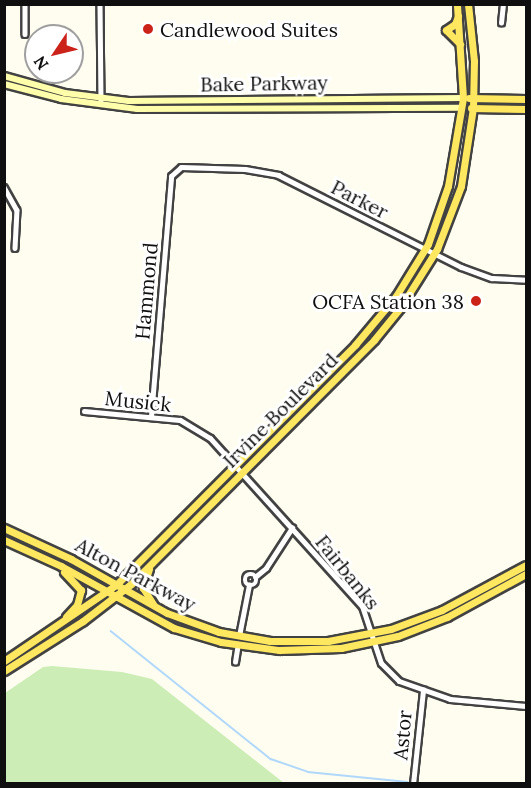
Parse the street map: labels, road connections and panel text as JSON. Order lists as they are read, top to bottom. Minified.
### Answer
{"streets":{"main road":["Bake Parkway","Irvine Boulevard","Alton Parkway"],"street":["Parker","Hammond","Musick","Fairbanks","Astor"]},"crossings":[["Bake Parkway","Irvine Boulevard"],["Parker","Hammond"],["Parker","Irvine Boulevard"],["Hammond","Musick"],["Musick","Irvine Boulevard"],["Musick","Fairbanks"],["Irvine Boulevard","Fairbanks"],["Irvine Boulevard","Alton Parkway"],["Fairbanks","Alton Parkway"],["Fairbanks","Astor"]],"places":["Candlewood Suites","OCFA Station 38"],"north":"bottom left"}
